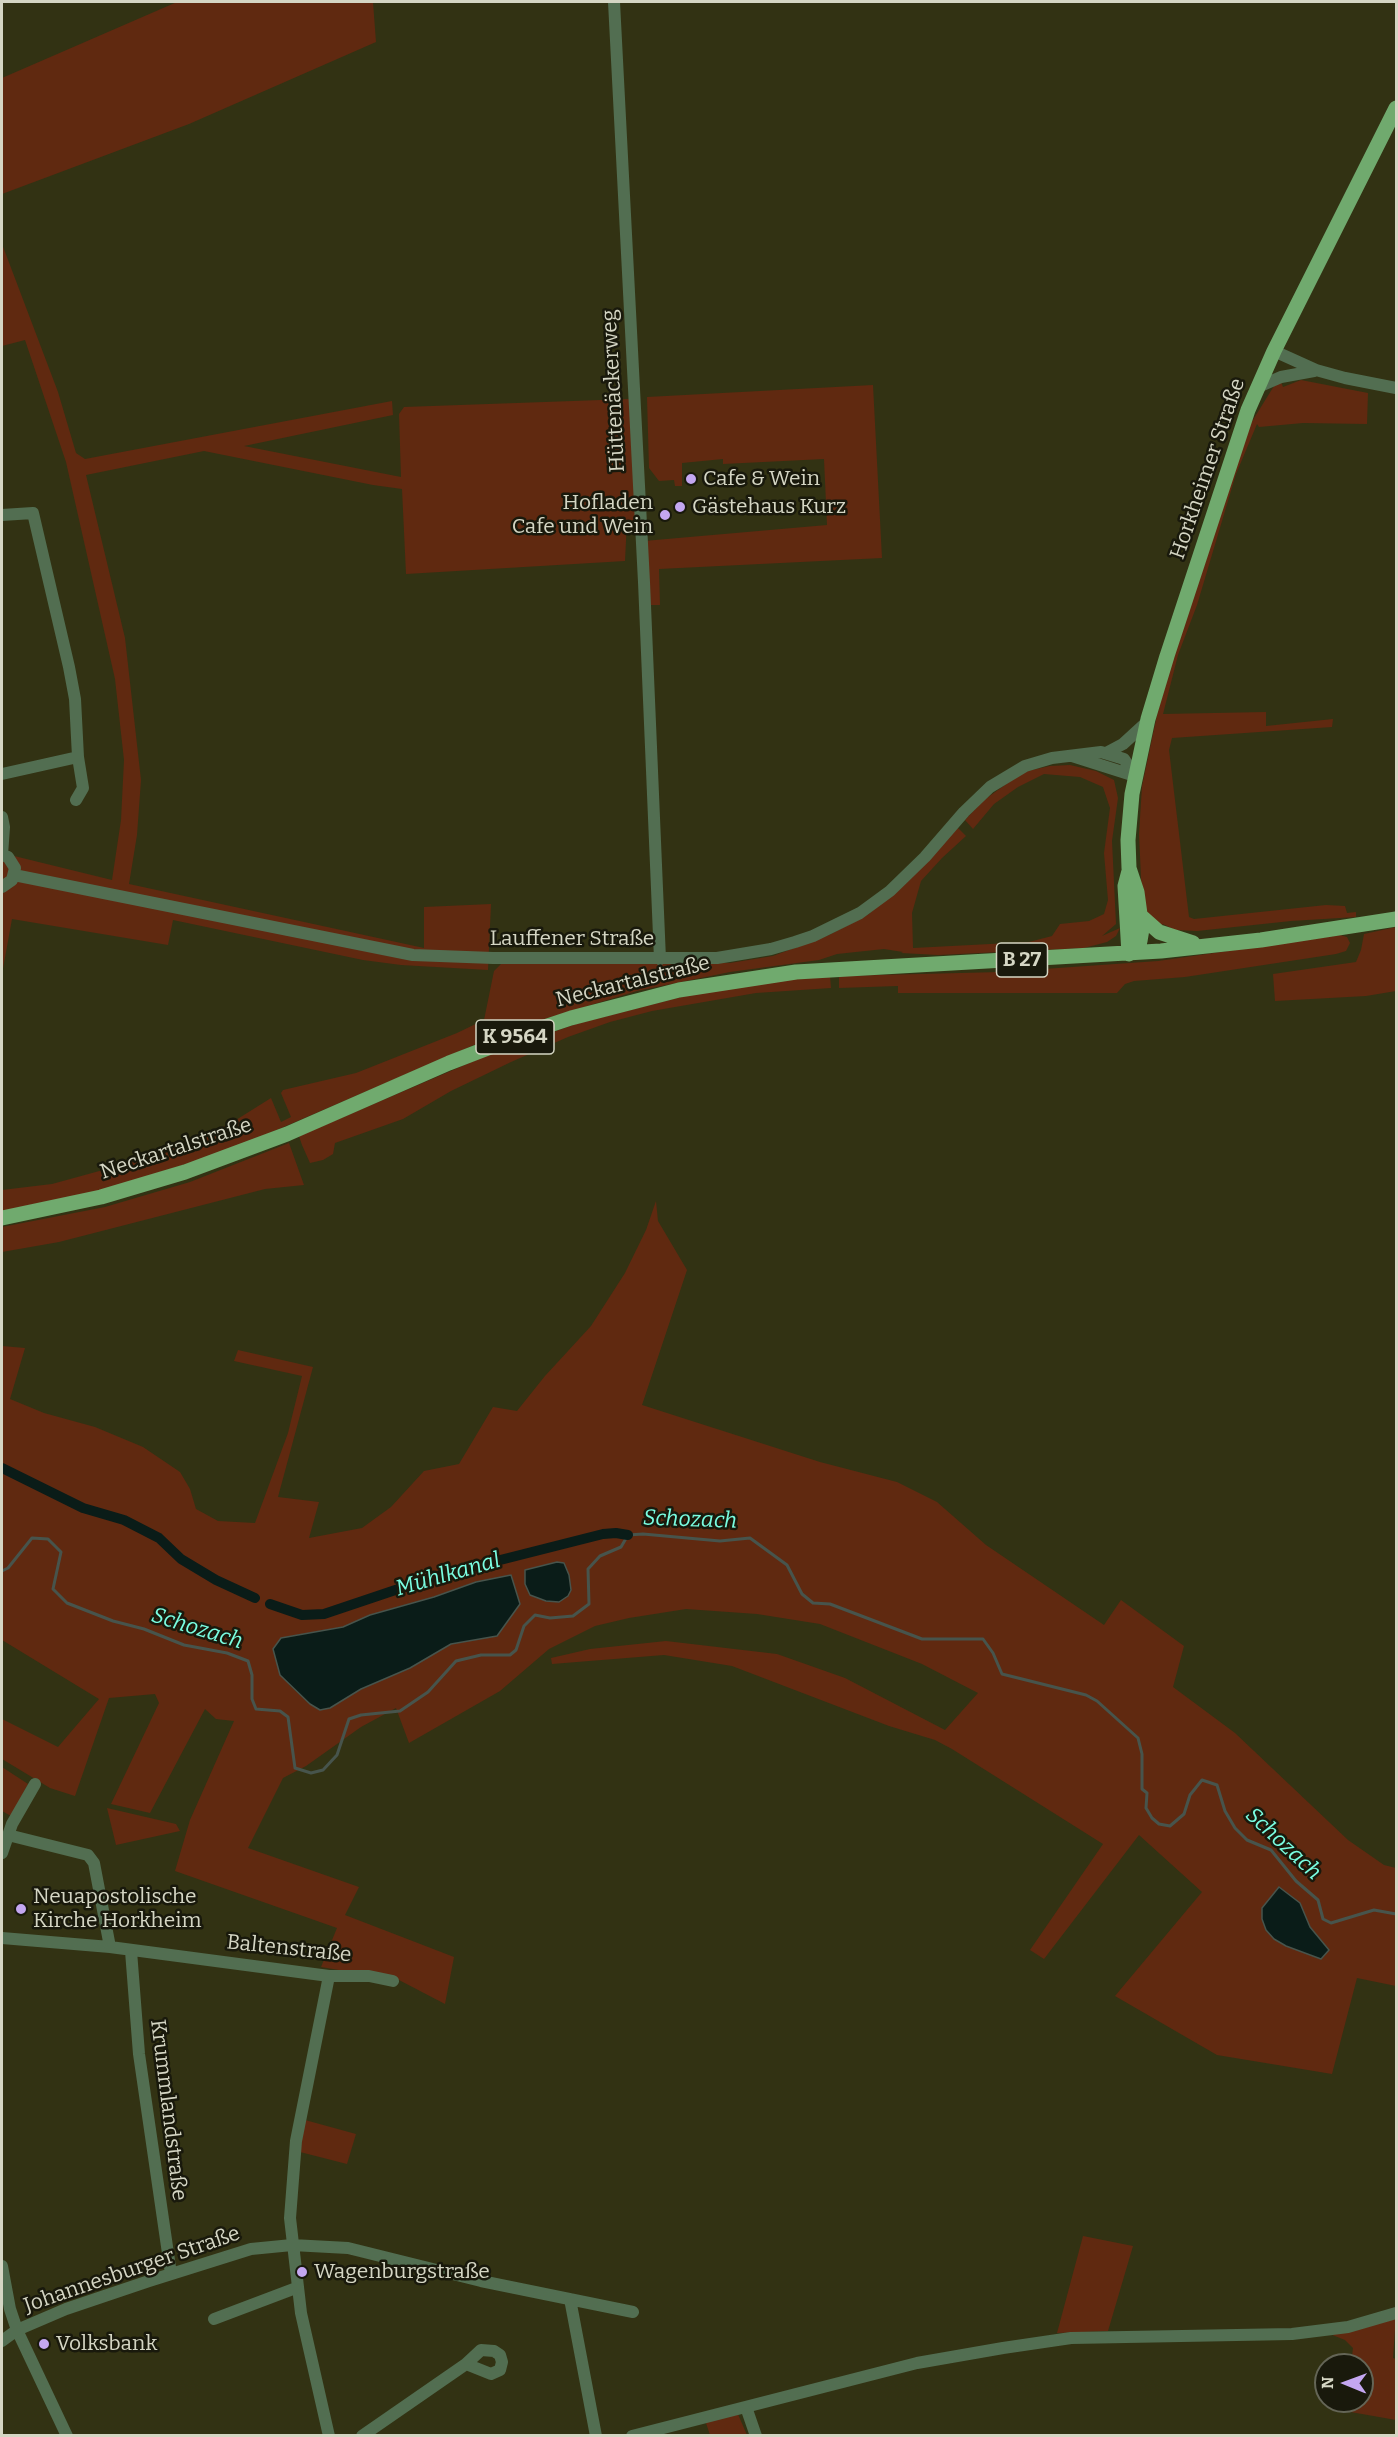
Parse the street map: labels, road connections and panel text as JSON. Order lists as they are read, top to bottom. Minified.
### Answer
{"streets":{"main road":["Horkheimer Straße","B 27","Neckartalstraße","K 9564"],"street":["Hüttenäckerweg","Lauffener Straße","Baltenstraße","Krummlandstraße","Johannesburger Straße"]},"crossings":[["Hüttenäckerweg","Lauffener Straße"],["Horkheimer Straße","B 27"],["Horkheimer Straße","Neckartalstraße"],["B 27","Neckartalstraße"],["Baltenstraße","Krummlandstraße"],["Krummlandstraße","Johannesburger Straße"]],"water":["Schozach","Mühlkanal"],"places":["Cafe & Wein","Gästehaus Kurz","Hofladen Cafe und Wein","Neuapostolische Kirche Horkheim","Wagenburgstraße","Volksbank"],"north":"left"}
